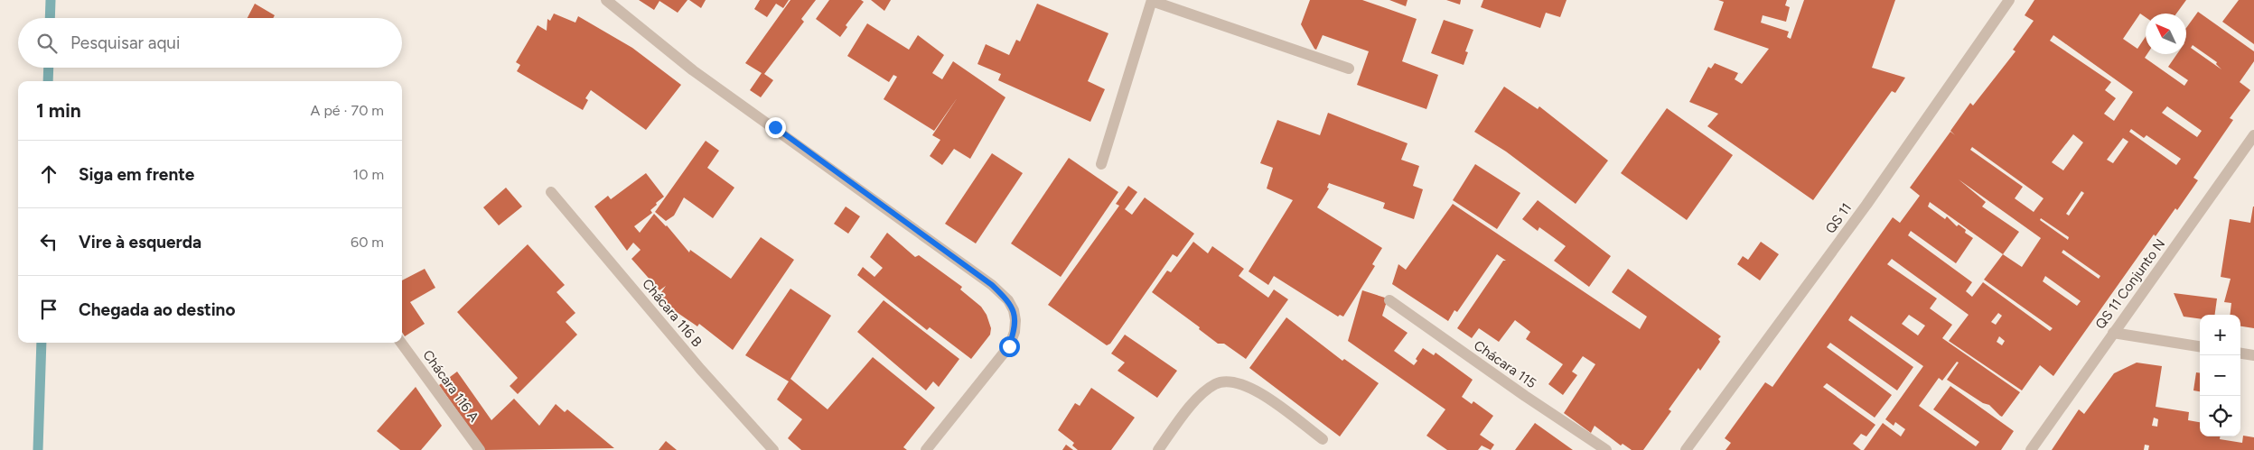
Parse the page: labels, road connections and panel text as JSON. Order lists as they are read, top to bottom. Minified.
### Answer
{"streets":{"street":["QS 11","QS 11 Conjunto N","Chácara 116 B","Chácara 115","Chácara 116 A"]},"north":"top left","page":{"search":"Pesquisar aqui","heading":["1 min","A pé · 70 m"],"list":[["Siga em frente","10 m"],["Vire à esquerda","60 m"],"Chegada ao destino"],"map_buttons":["+","−"]}}
